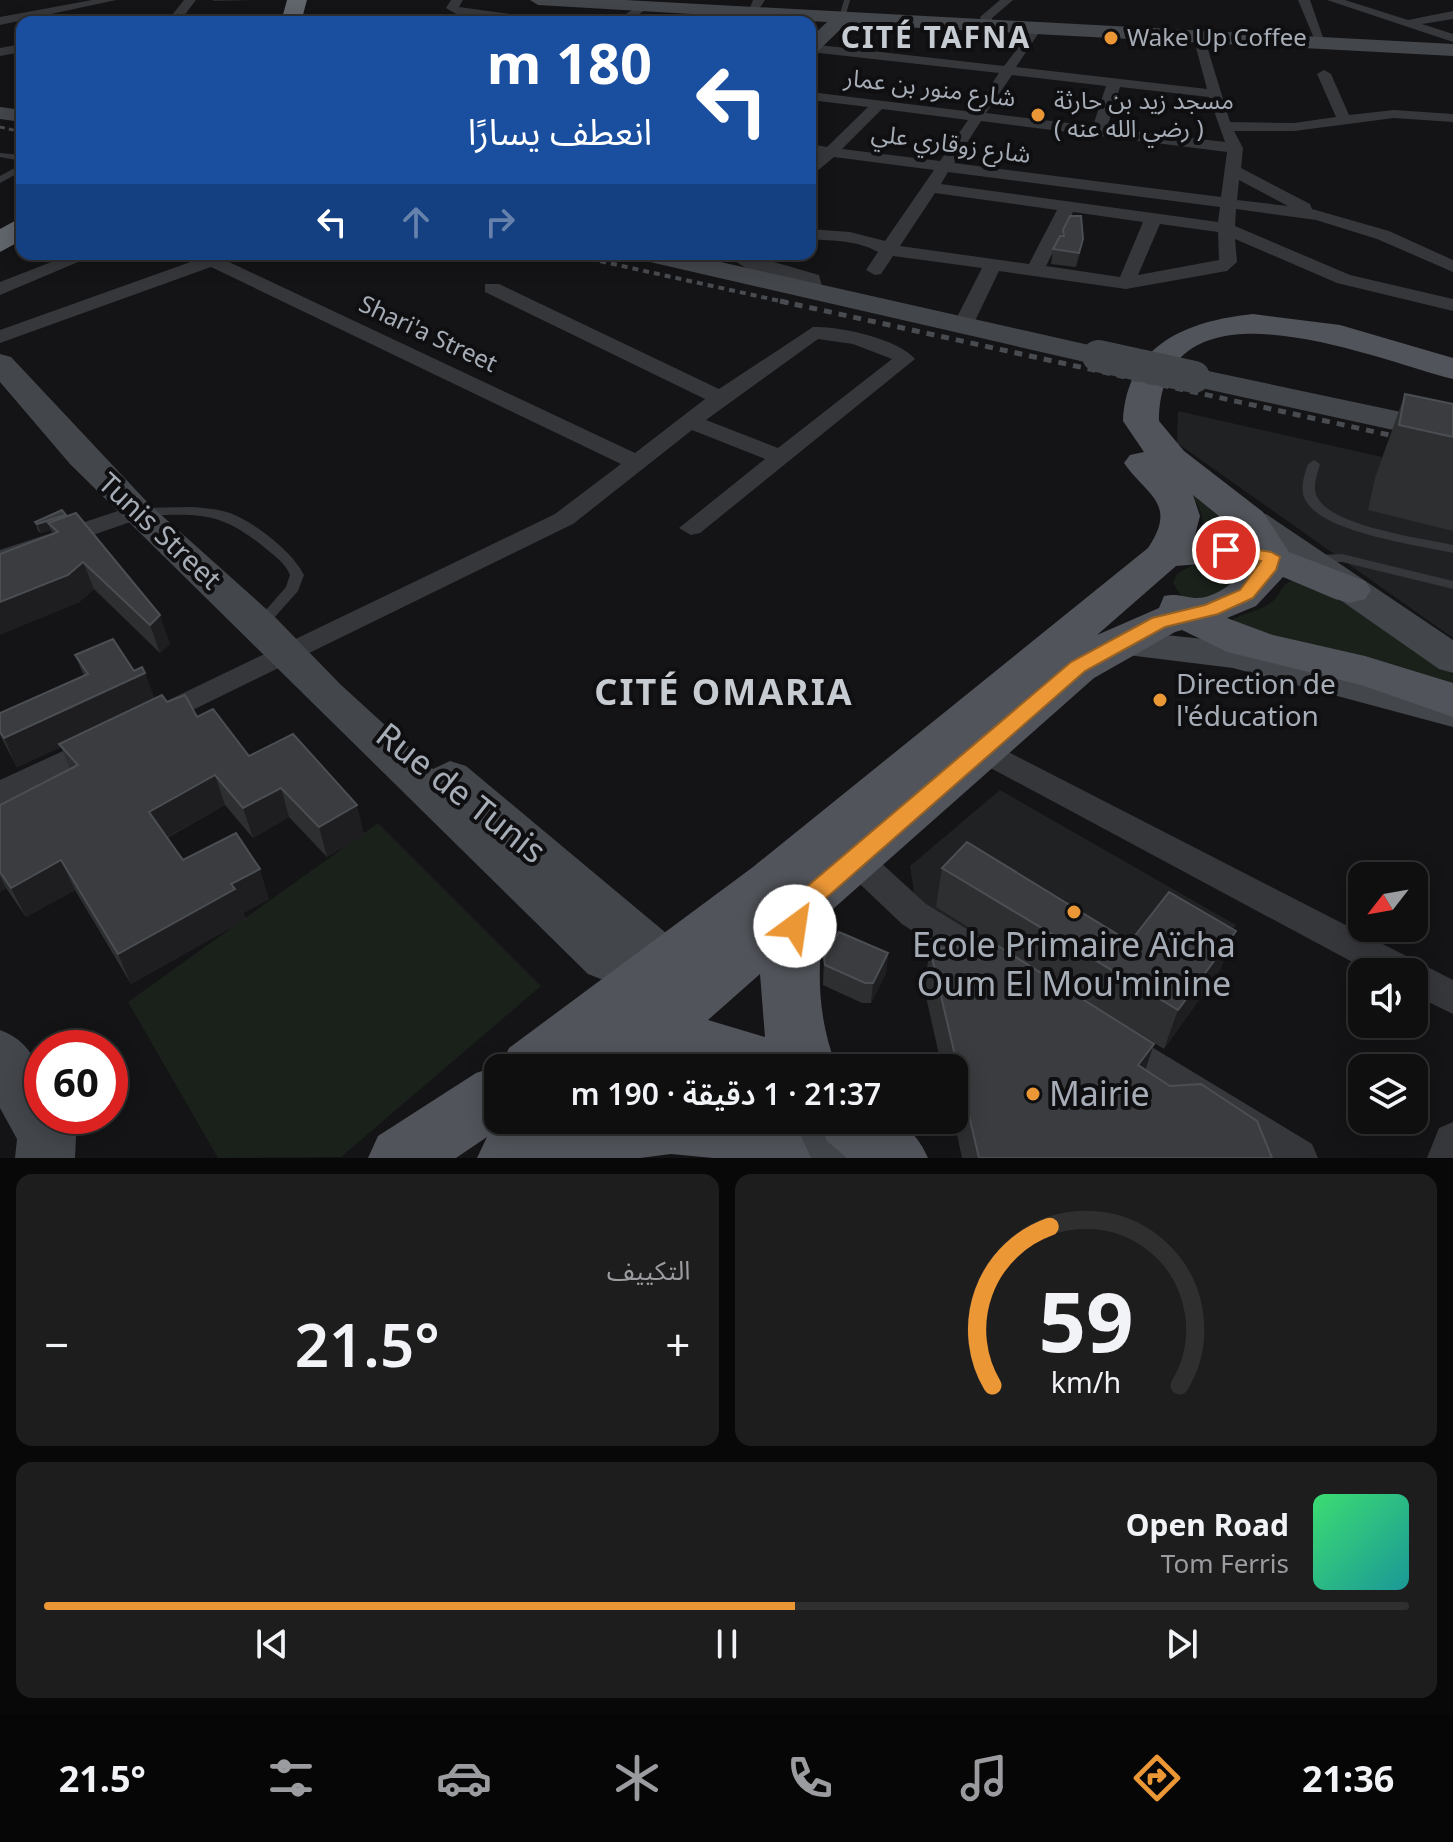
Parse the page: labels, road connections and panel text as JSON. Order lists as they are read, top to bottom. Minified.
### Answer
{"streets":{"main road":["Tunis Street","Rue de Tunis"],"street":["شارع منور بن عمار","شارع زوقاري علي","Shari'a Street"]},"crossings":[["Tunis Street","Rue de Tunis"]],"districts":["CITÉ TAFNA","CITÉ OMARIA"],"places":["Wake Up Coffee","مسجد زيد بن حارثة ( رضي الله عنه )","Direction de l'éducation","Ecole Primaire Aïcha Oum El Mou'minine","Mairie"],"north":"bottom left","page":{"turn":["180 m","انعطف يسارًا"],"limit":"60","trip":"21:37 · 1 دقيقة · 190 m","tile":"التكييف","heat":["−","21.5°","+"],"song":["Open Road","Tom Ferris"],"tabs":["21:36","21.5°"],"gauge":["59","km/h"]}}
